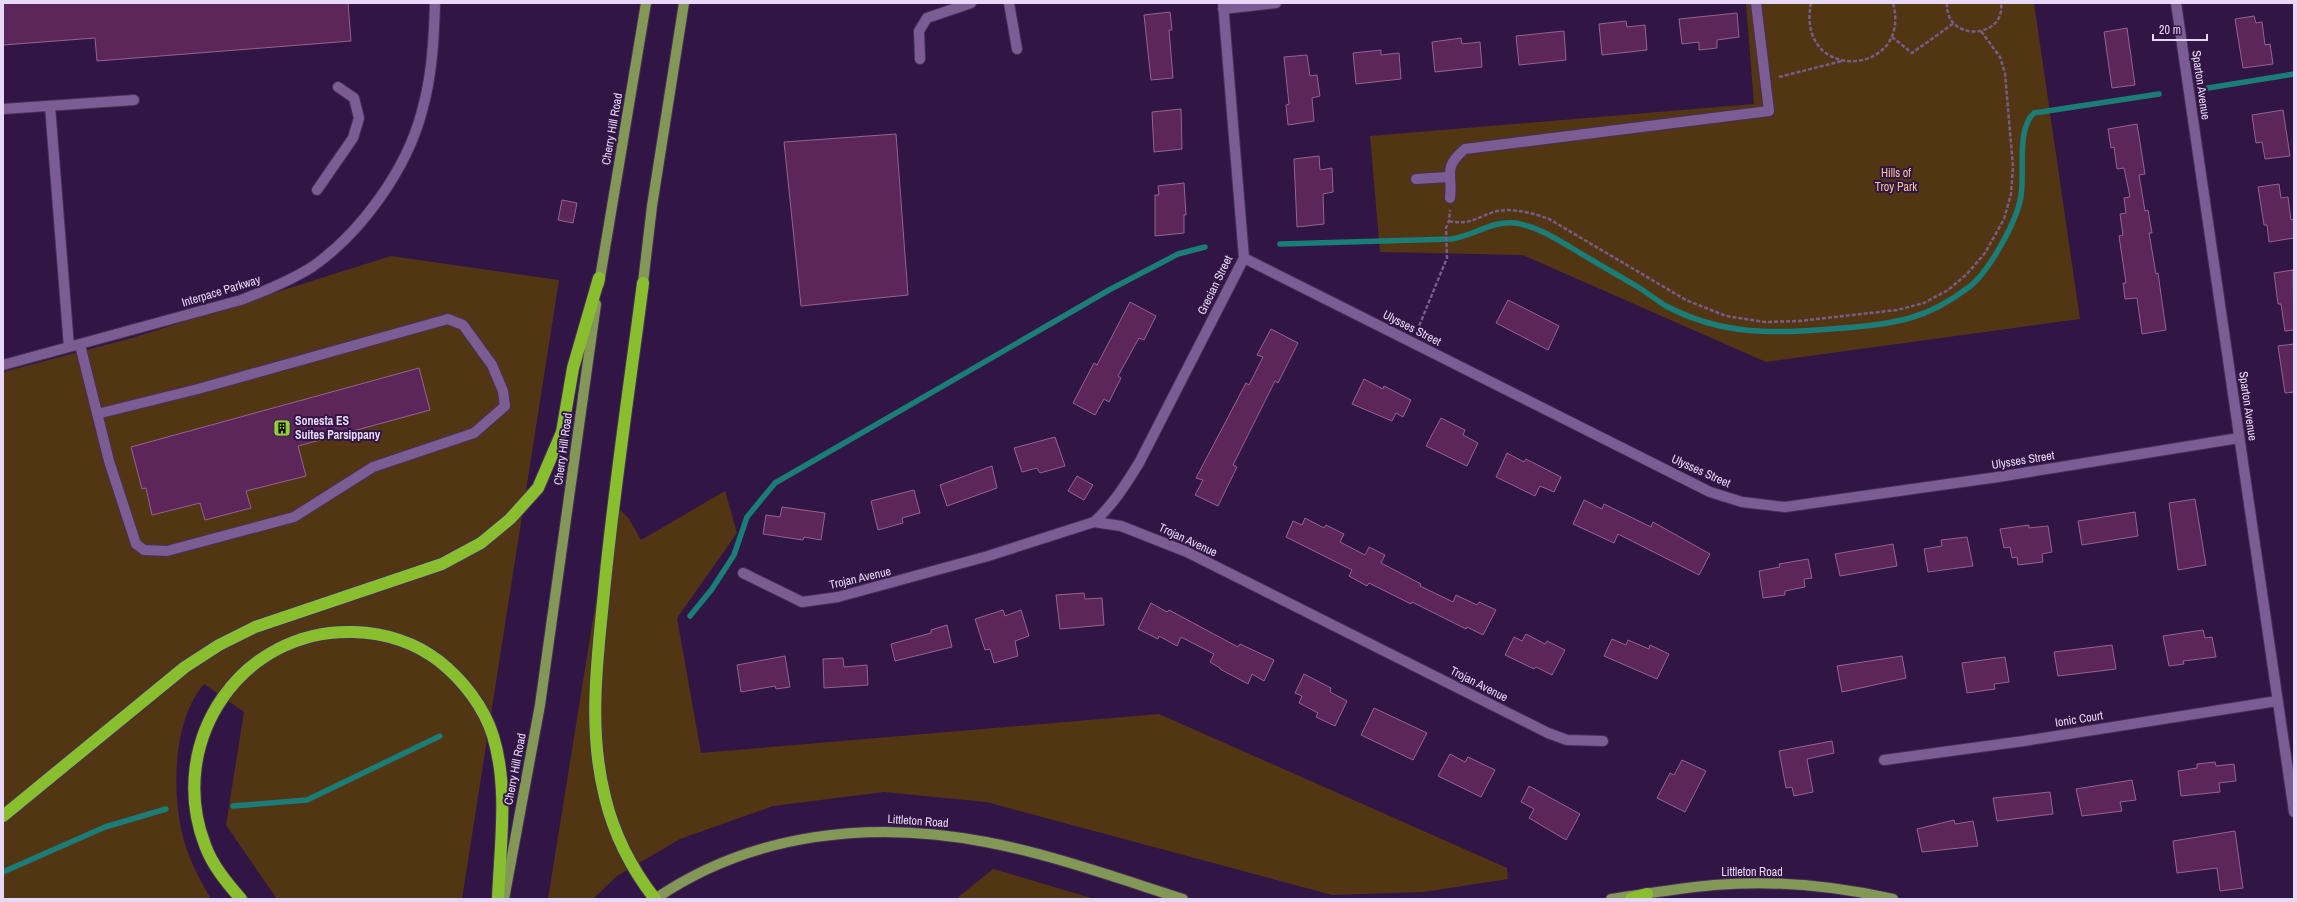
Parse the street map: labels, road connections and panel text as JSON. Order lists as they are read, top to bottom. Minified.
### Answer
{"streets":{"main road":["Cherry Hill Road","Littleton Road"],"street":["Sparton Avenue","Grecian Street","Interpace Parkway","Ulysses Street","Trojan Avenue","Ionic Court"]},"crossings":[["Sparton Avenue","Ulysses Street"],["Sparton Avenue","Ionic Court"],["Grecian Street","Ulysses Street"],["Grecian Street","Trojan Avenue"]],"parks":["Hills of Troy Park"],"places":{"building":["Sonesta ES Suites Parsippany"]},"scale_bar":"20 m"}
